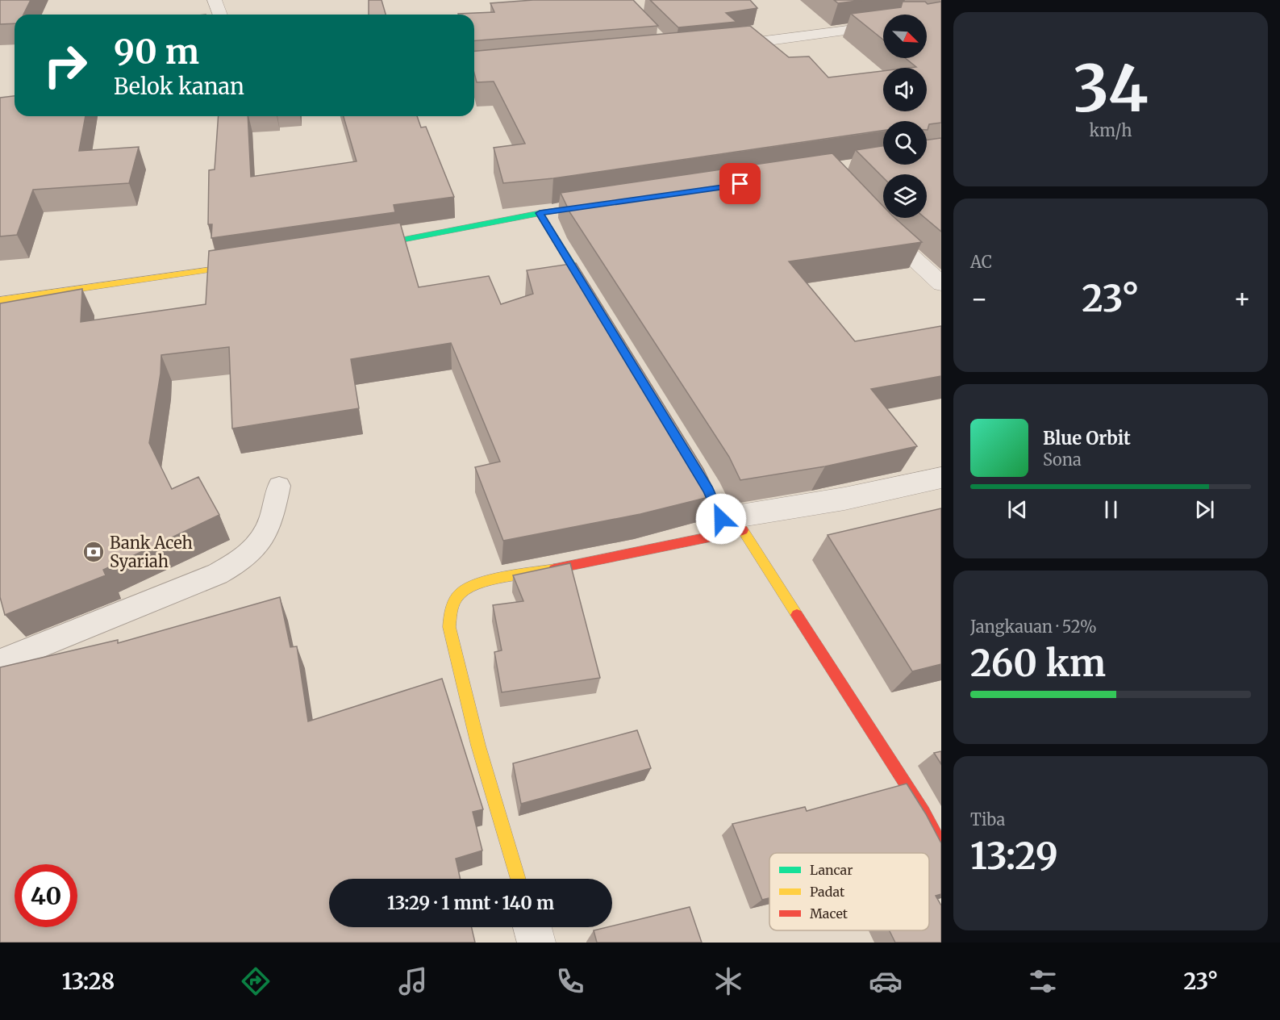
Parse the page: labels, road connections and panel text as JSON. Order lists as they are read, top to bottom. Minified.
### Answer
{"places":{"bank":["Bank Aceh Syariah"]},"legend":["Lancar","Padat","Macet"],"north":"bottom right","page":{"tile":[["34","km/h"],"AC",["Jangkauan · 52%","260 km"],["Tiba","13:29"]],"turn":["90 m","Belok kanan"],"heat":["−","23°","+"],"song":["Blue Orbit","Sona"],"limit":"40","trip":"13:29 · 1 mnt · 140 m","tabs":["13:28","23°"]}}
